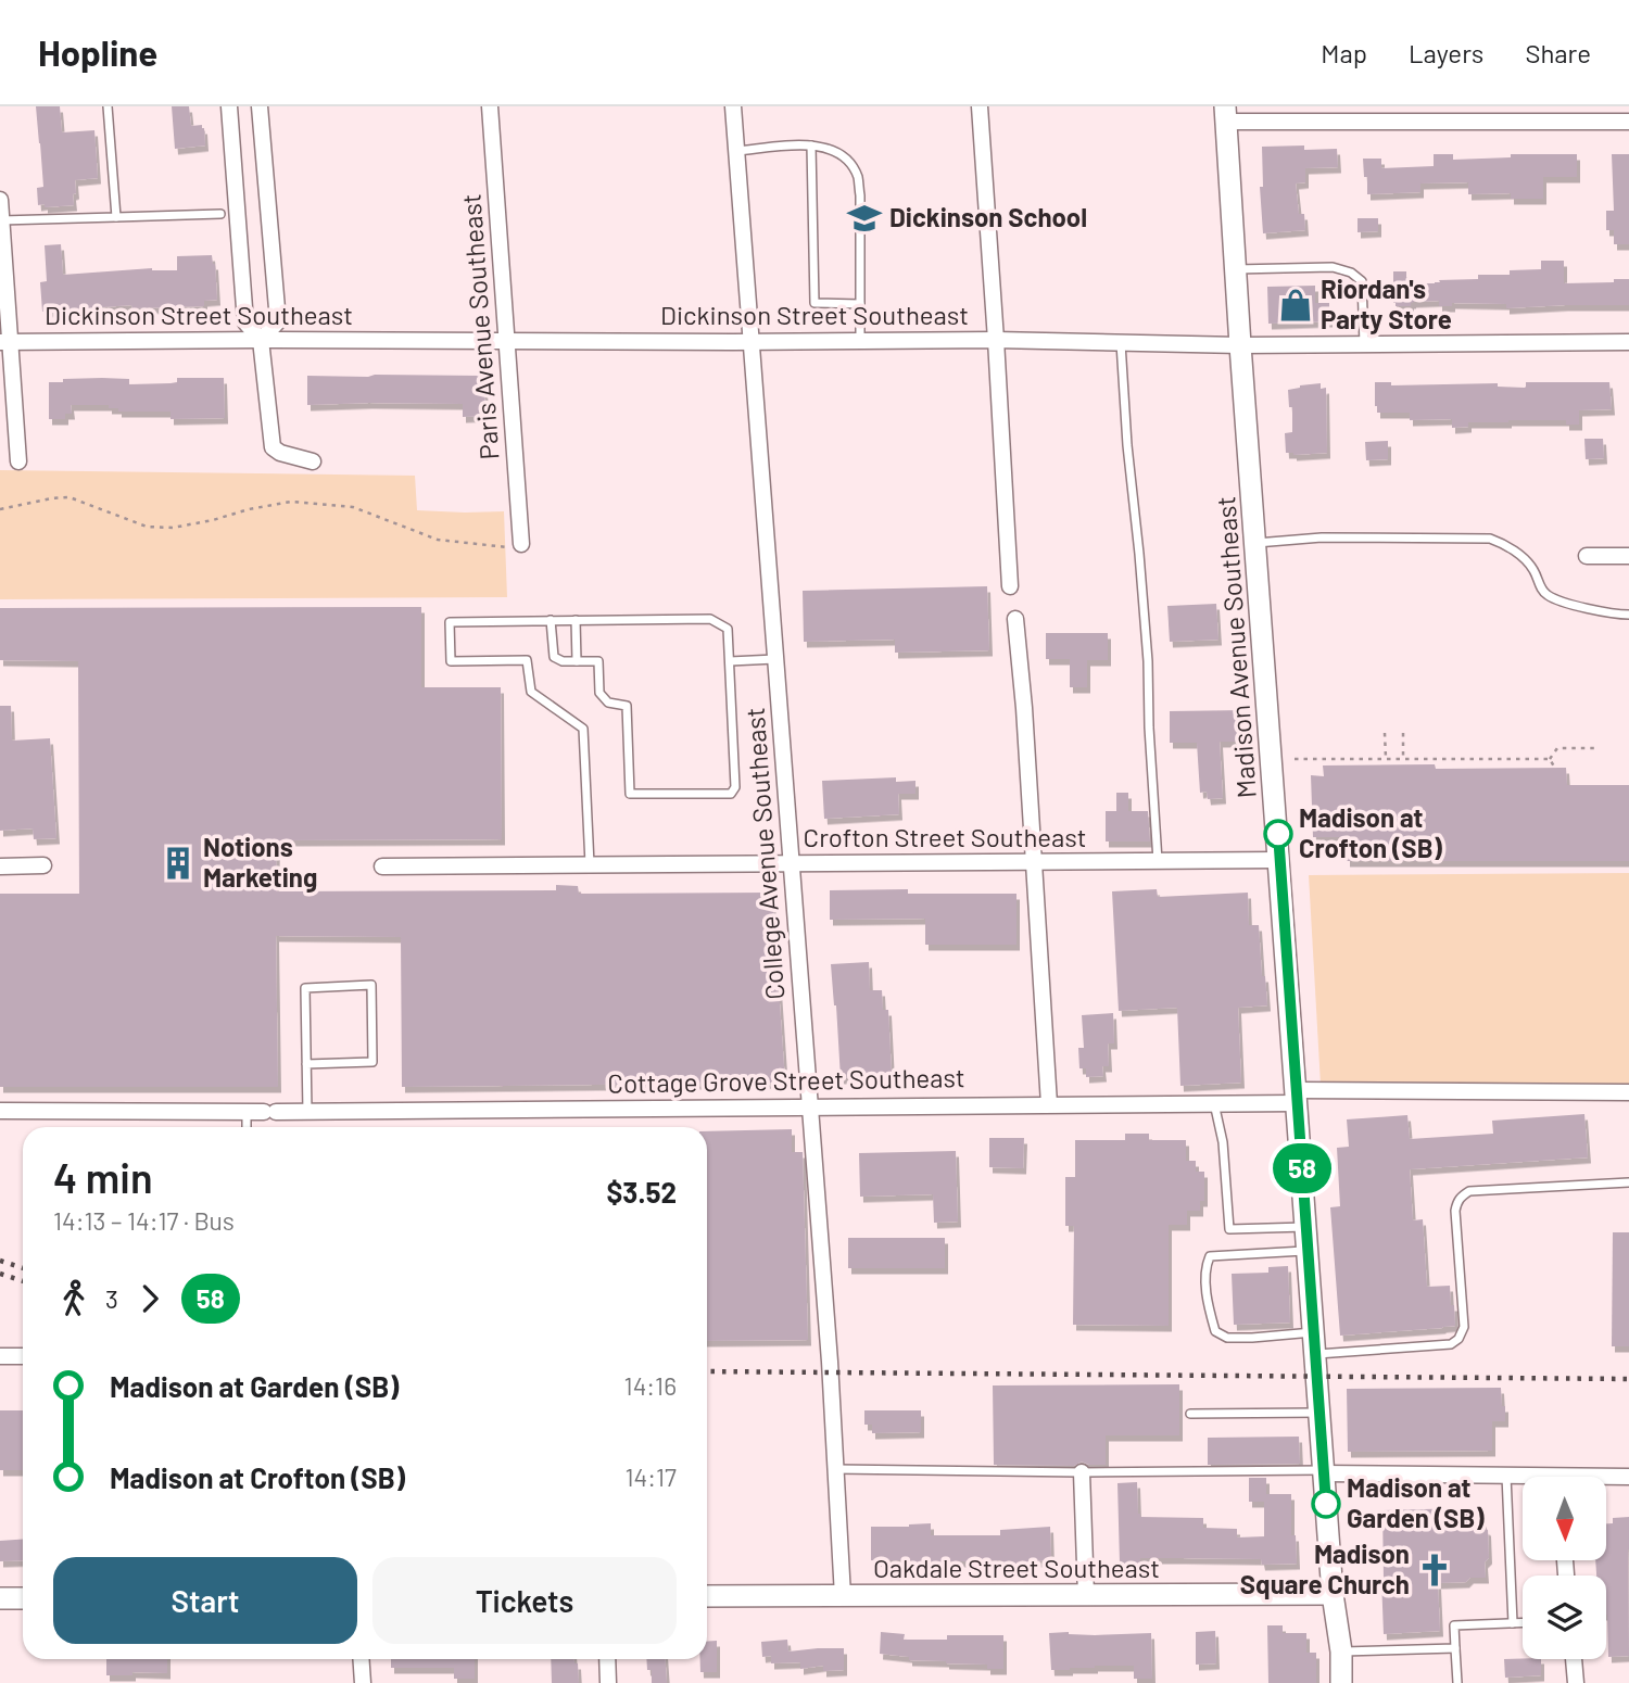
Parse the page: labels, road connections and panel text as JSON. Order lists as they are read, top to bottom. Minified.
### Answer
{"streets":{"street":["Dickinson Street Southeast","Paris Avenue Southeast","Madison Avenue Southeast","Crofton Street Southeast","College Avenue Southeast","Cottage Grove Street Southeast","Oakdale Street Southeast"]},"crossings":[["Dickinson Street Southeast","Paris Avenue Southeast"],["Dickinson Street Southeast","Madison Avenue Southeast"],["Dickinson Street Southeast","College Avenue Southeast"],["Madison Avenue Southeast","Crofton Street Southeast"],["Madison Avenue Southeast","Cottage Grove Street Southeast"],["Madison Avenue Southeast","Oakdale Street Southeast"],["Crofton Street Southeast","College Avenue Southeast"],["College Avenue Southeast","Cottage Grove Street Southeast"],["College Avenue Southeast","Oakdale Street Southeast"]],"places":{"school or university":["Dickinson School"],"shop":["Riordan's Party Store"],"other":["Madison at Crofton (SB)","Madison at Garden (SB)"],"building":["Notions Marketing"],"church":["Madison Square Church"]},"lines":["bus line 58"],"north":"bottom","page":{"header":"Hopline","nav":["Map","Layers","Share"],"on_map":"58","heading":["4 min","14:13 – 14:17 · Bus","$3.52"],"legs":["3","58"],"list":[{"name":"Madison at Garden (SB)","value":"14:16"},{"name":"Madison at Crofton (SB)","value":"14:17"}],"buttons":["Start","Tickets"]}}
